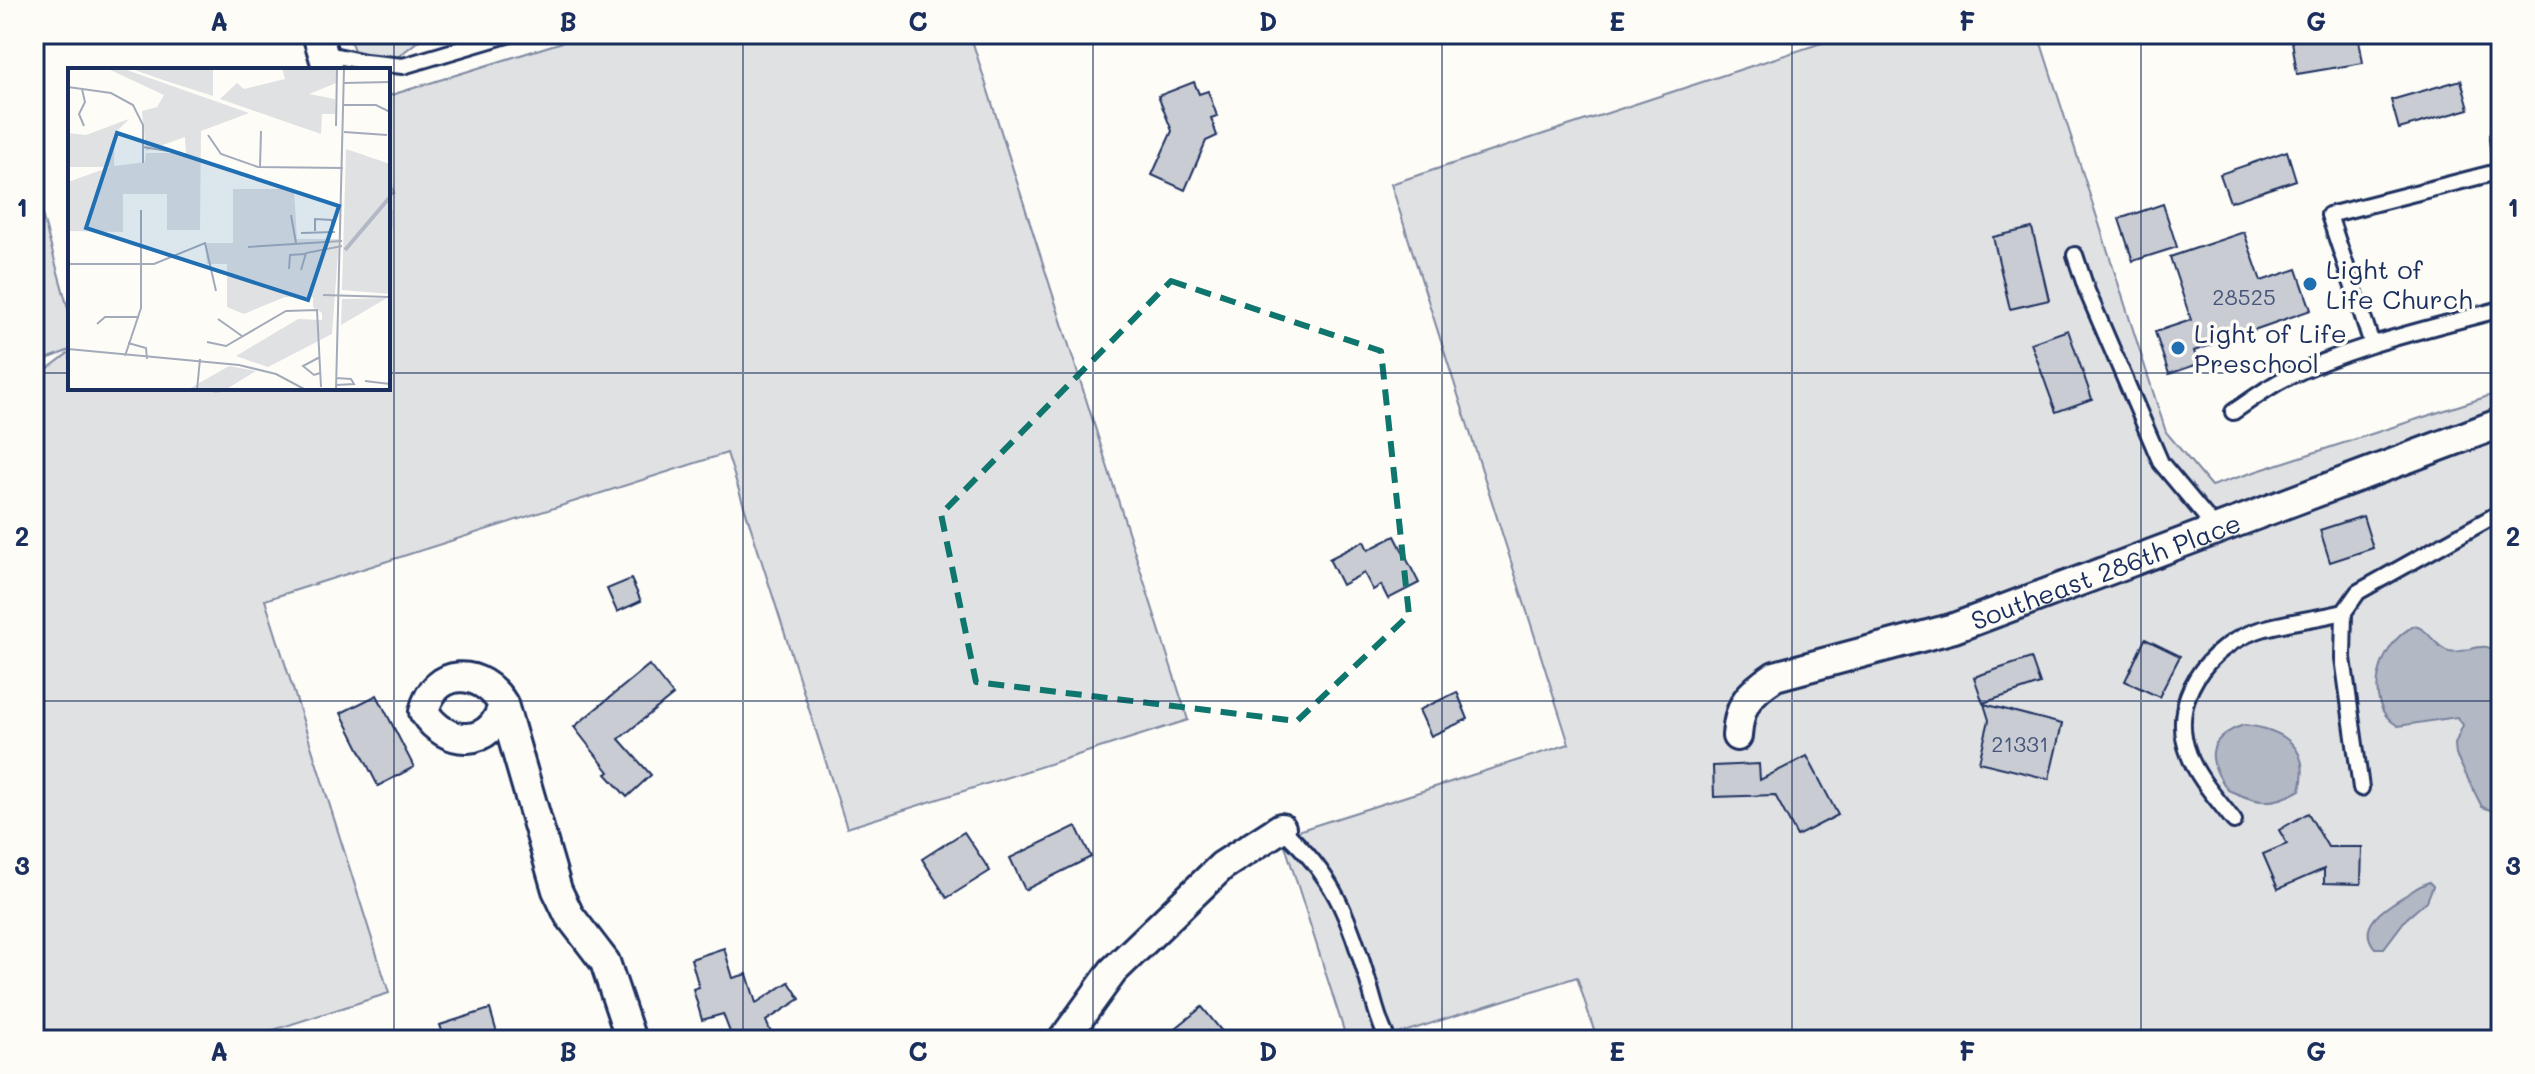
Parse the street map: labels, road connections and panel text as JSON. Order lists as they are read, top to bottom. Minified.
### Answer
{"streets":{"street":["Southeast 286th Place"]},"places":["Light of Life Church","Light of Life Preschool"],"house_numbers":["28525","21331"],"grid":{"columns":["A","B","C","D","E","F","G"],"rows":["1","2","3"]}}
